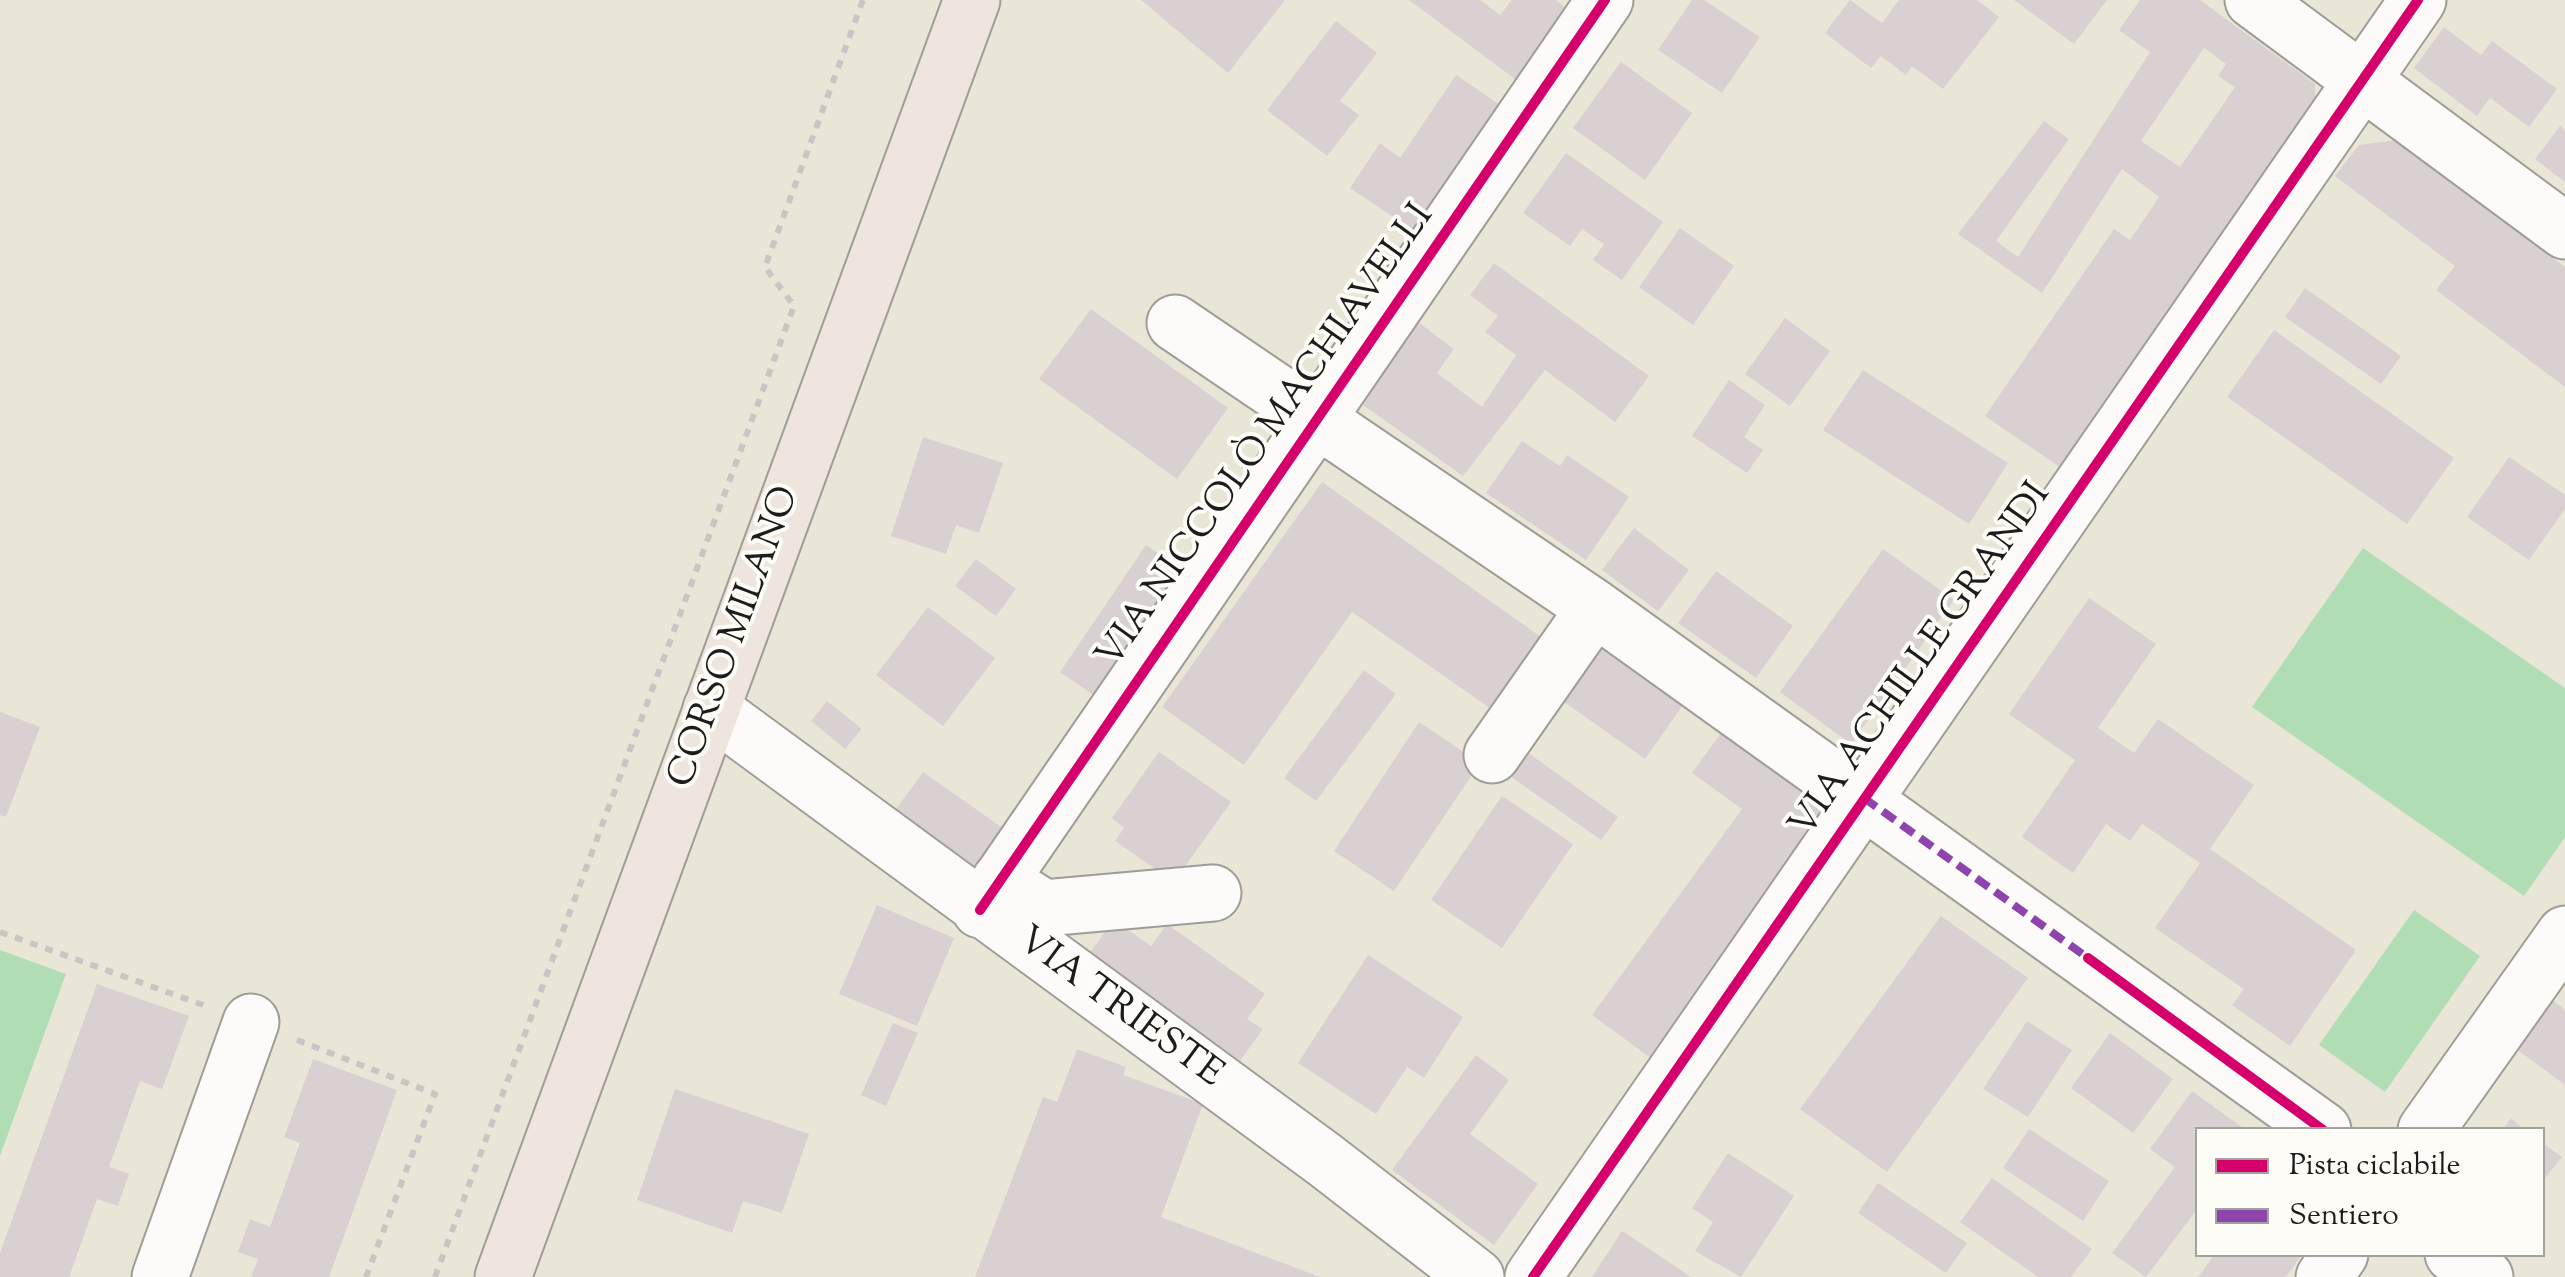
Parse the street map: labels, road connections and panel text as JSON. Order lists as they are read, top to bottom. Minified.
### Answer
{"streets":{"main road":["CORSO MILANO"],"street":["VIA NICCOLÒ MACHIAVELLI","VIA ACHILLE GRANDI","VIA TRIESTE"]},"crossings":[["VIA NICCOLÒ MACHIAVELLI","VIA TRIESTE"],["CORSO MILANO","VIA TRIESTE"]],"legend":["Pista ciclabile","Sentiero"]}
